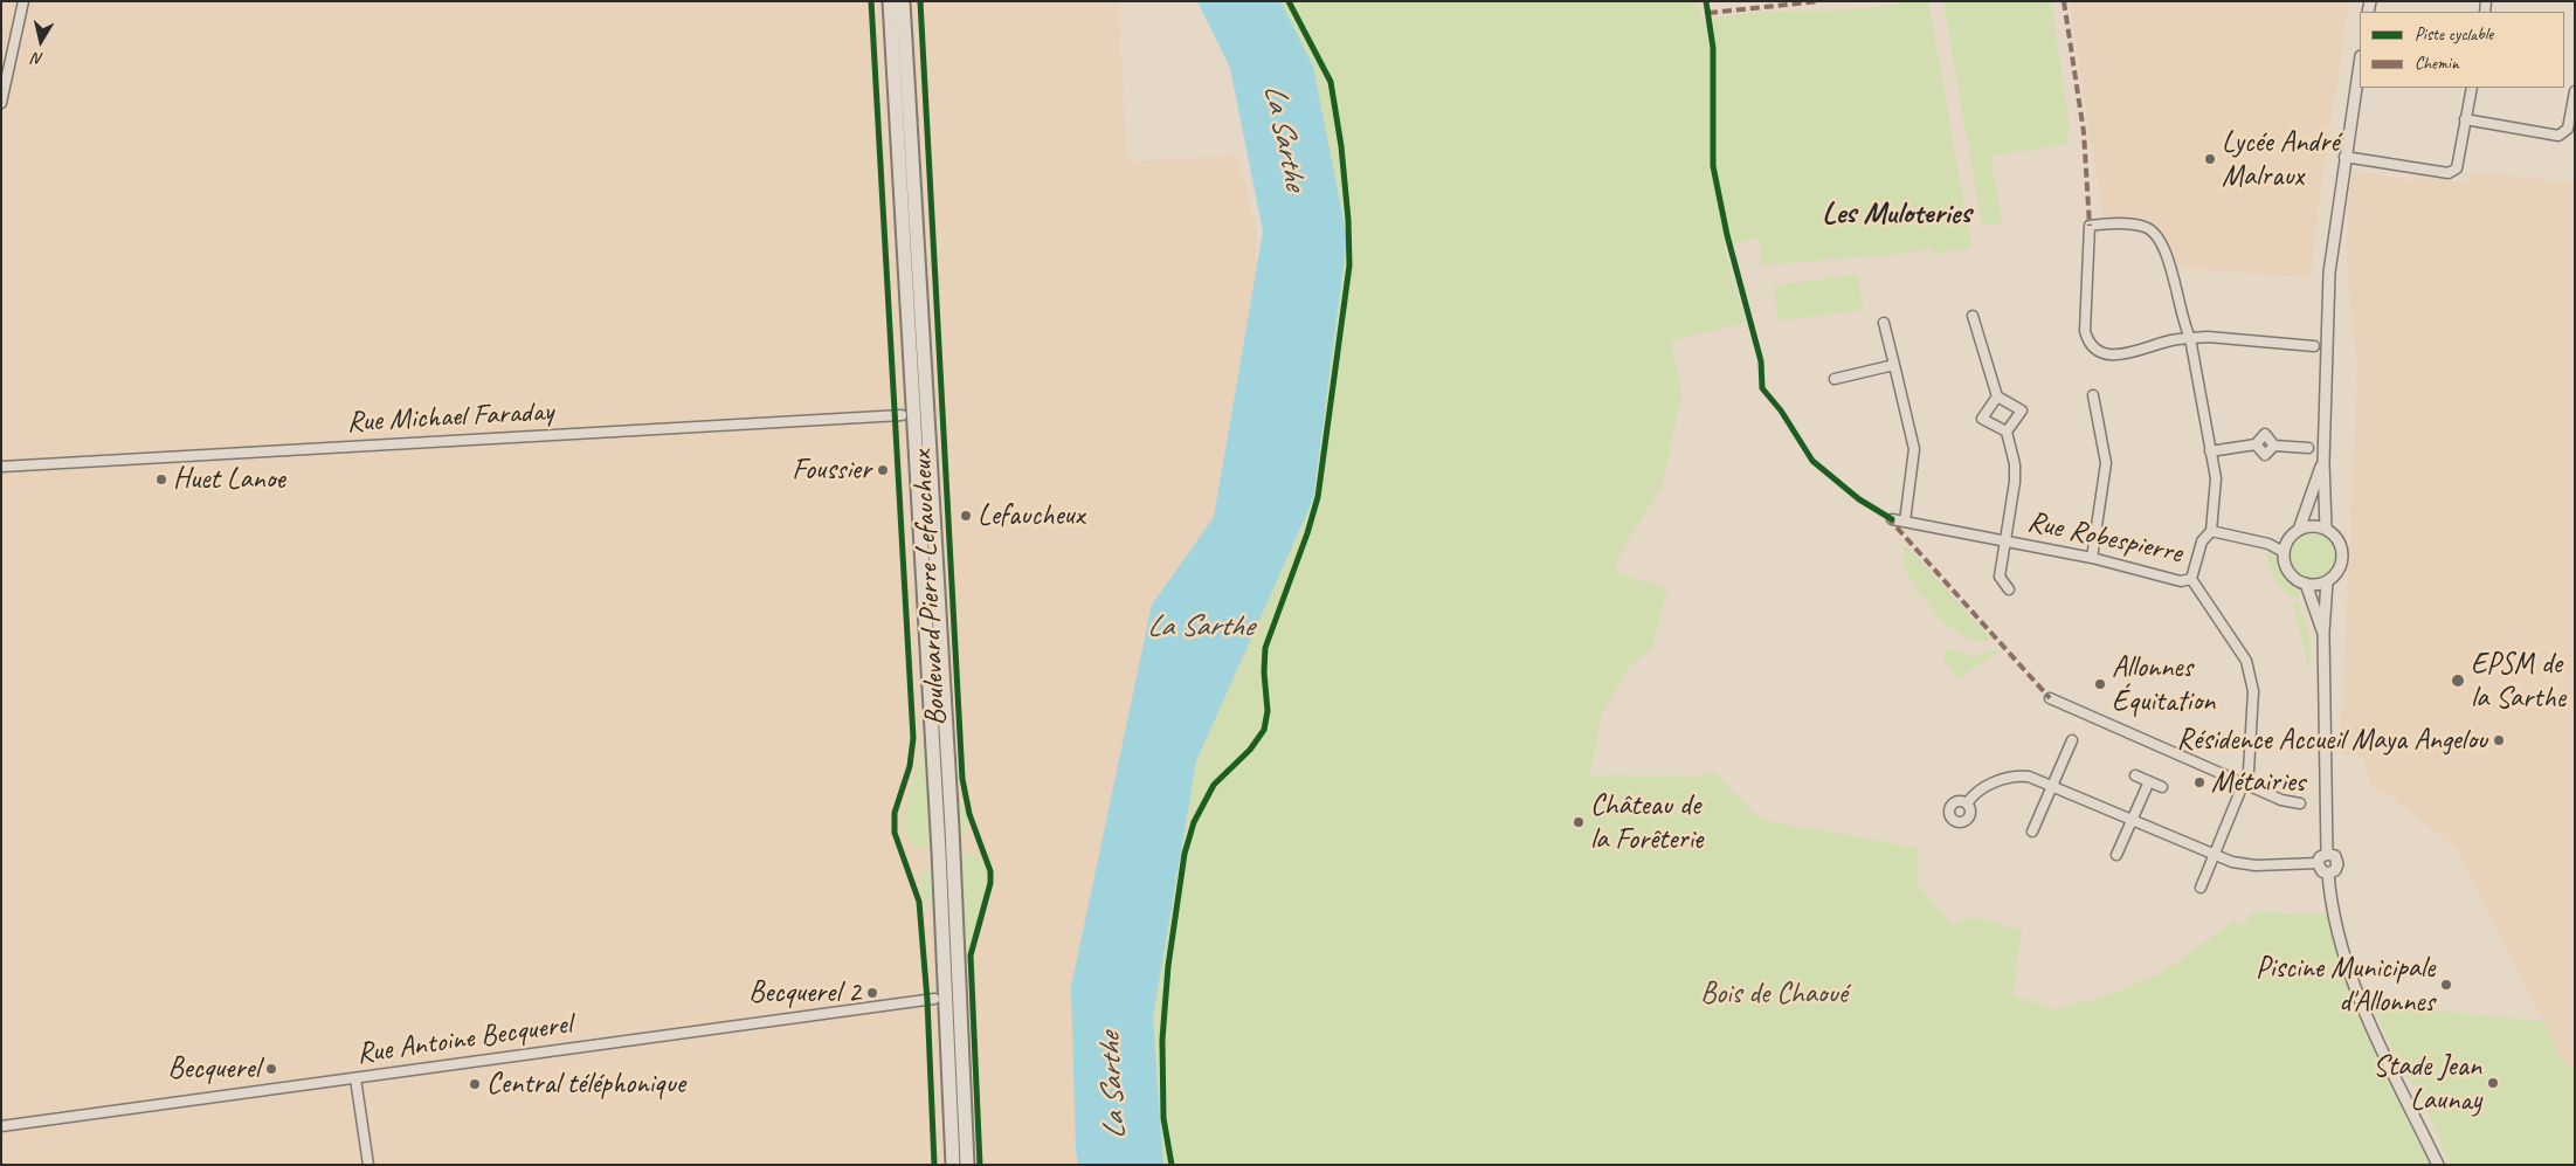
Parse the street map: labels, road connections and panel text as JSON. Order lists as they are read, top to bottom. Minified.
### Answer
{"streets":{"main road":["Boulevard Pierre Lefaucheux"],"street":["Rue Michael Faraday","Rue Robespierre","Rue Antoine Becquerel"]},"districts":["Les Muloteries"],"water":["La Sarthe"],"parks":["Bois de Chaoué"],"places":["Lycée André Malraux","Foussier","Huet Lanoe","Lefaucheux","EPSM de la Sarthe","Allonnes Équitation","Résidence Accueil Maya Angelou","Métairies","Château de la Forêterie","Piscine Municipale d'Allonnes","Becquerel 2","Becquerel","Stade Jean Launay","Central téléphonique"],"legend":["Piste cyclable","Chemin"],"north":"bottom"}
